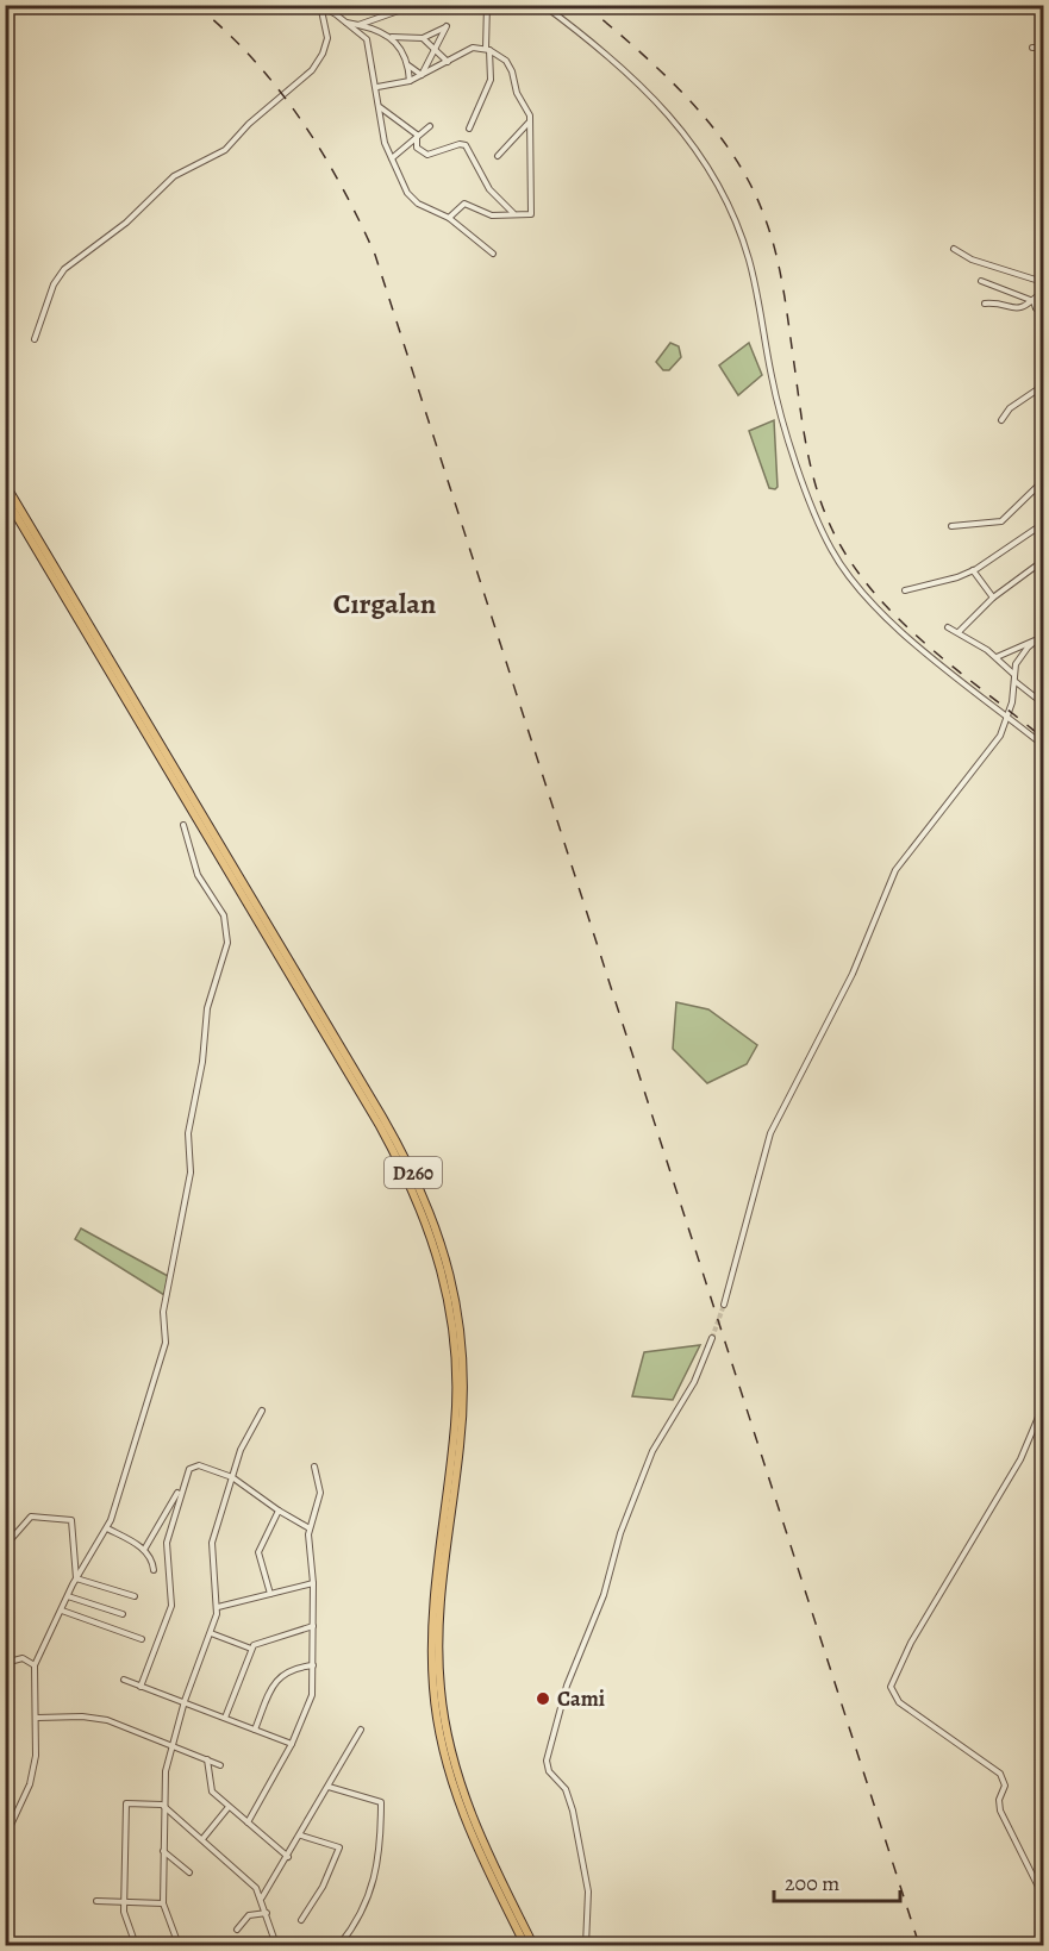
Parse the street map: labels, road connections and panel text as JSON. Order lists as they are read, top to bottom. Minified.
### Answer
{"streets":{"highway":["D260"]},"districts":["Cırgalan"],"places":["Cami"],"scale_bar":"200 m"}
